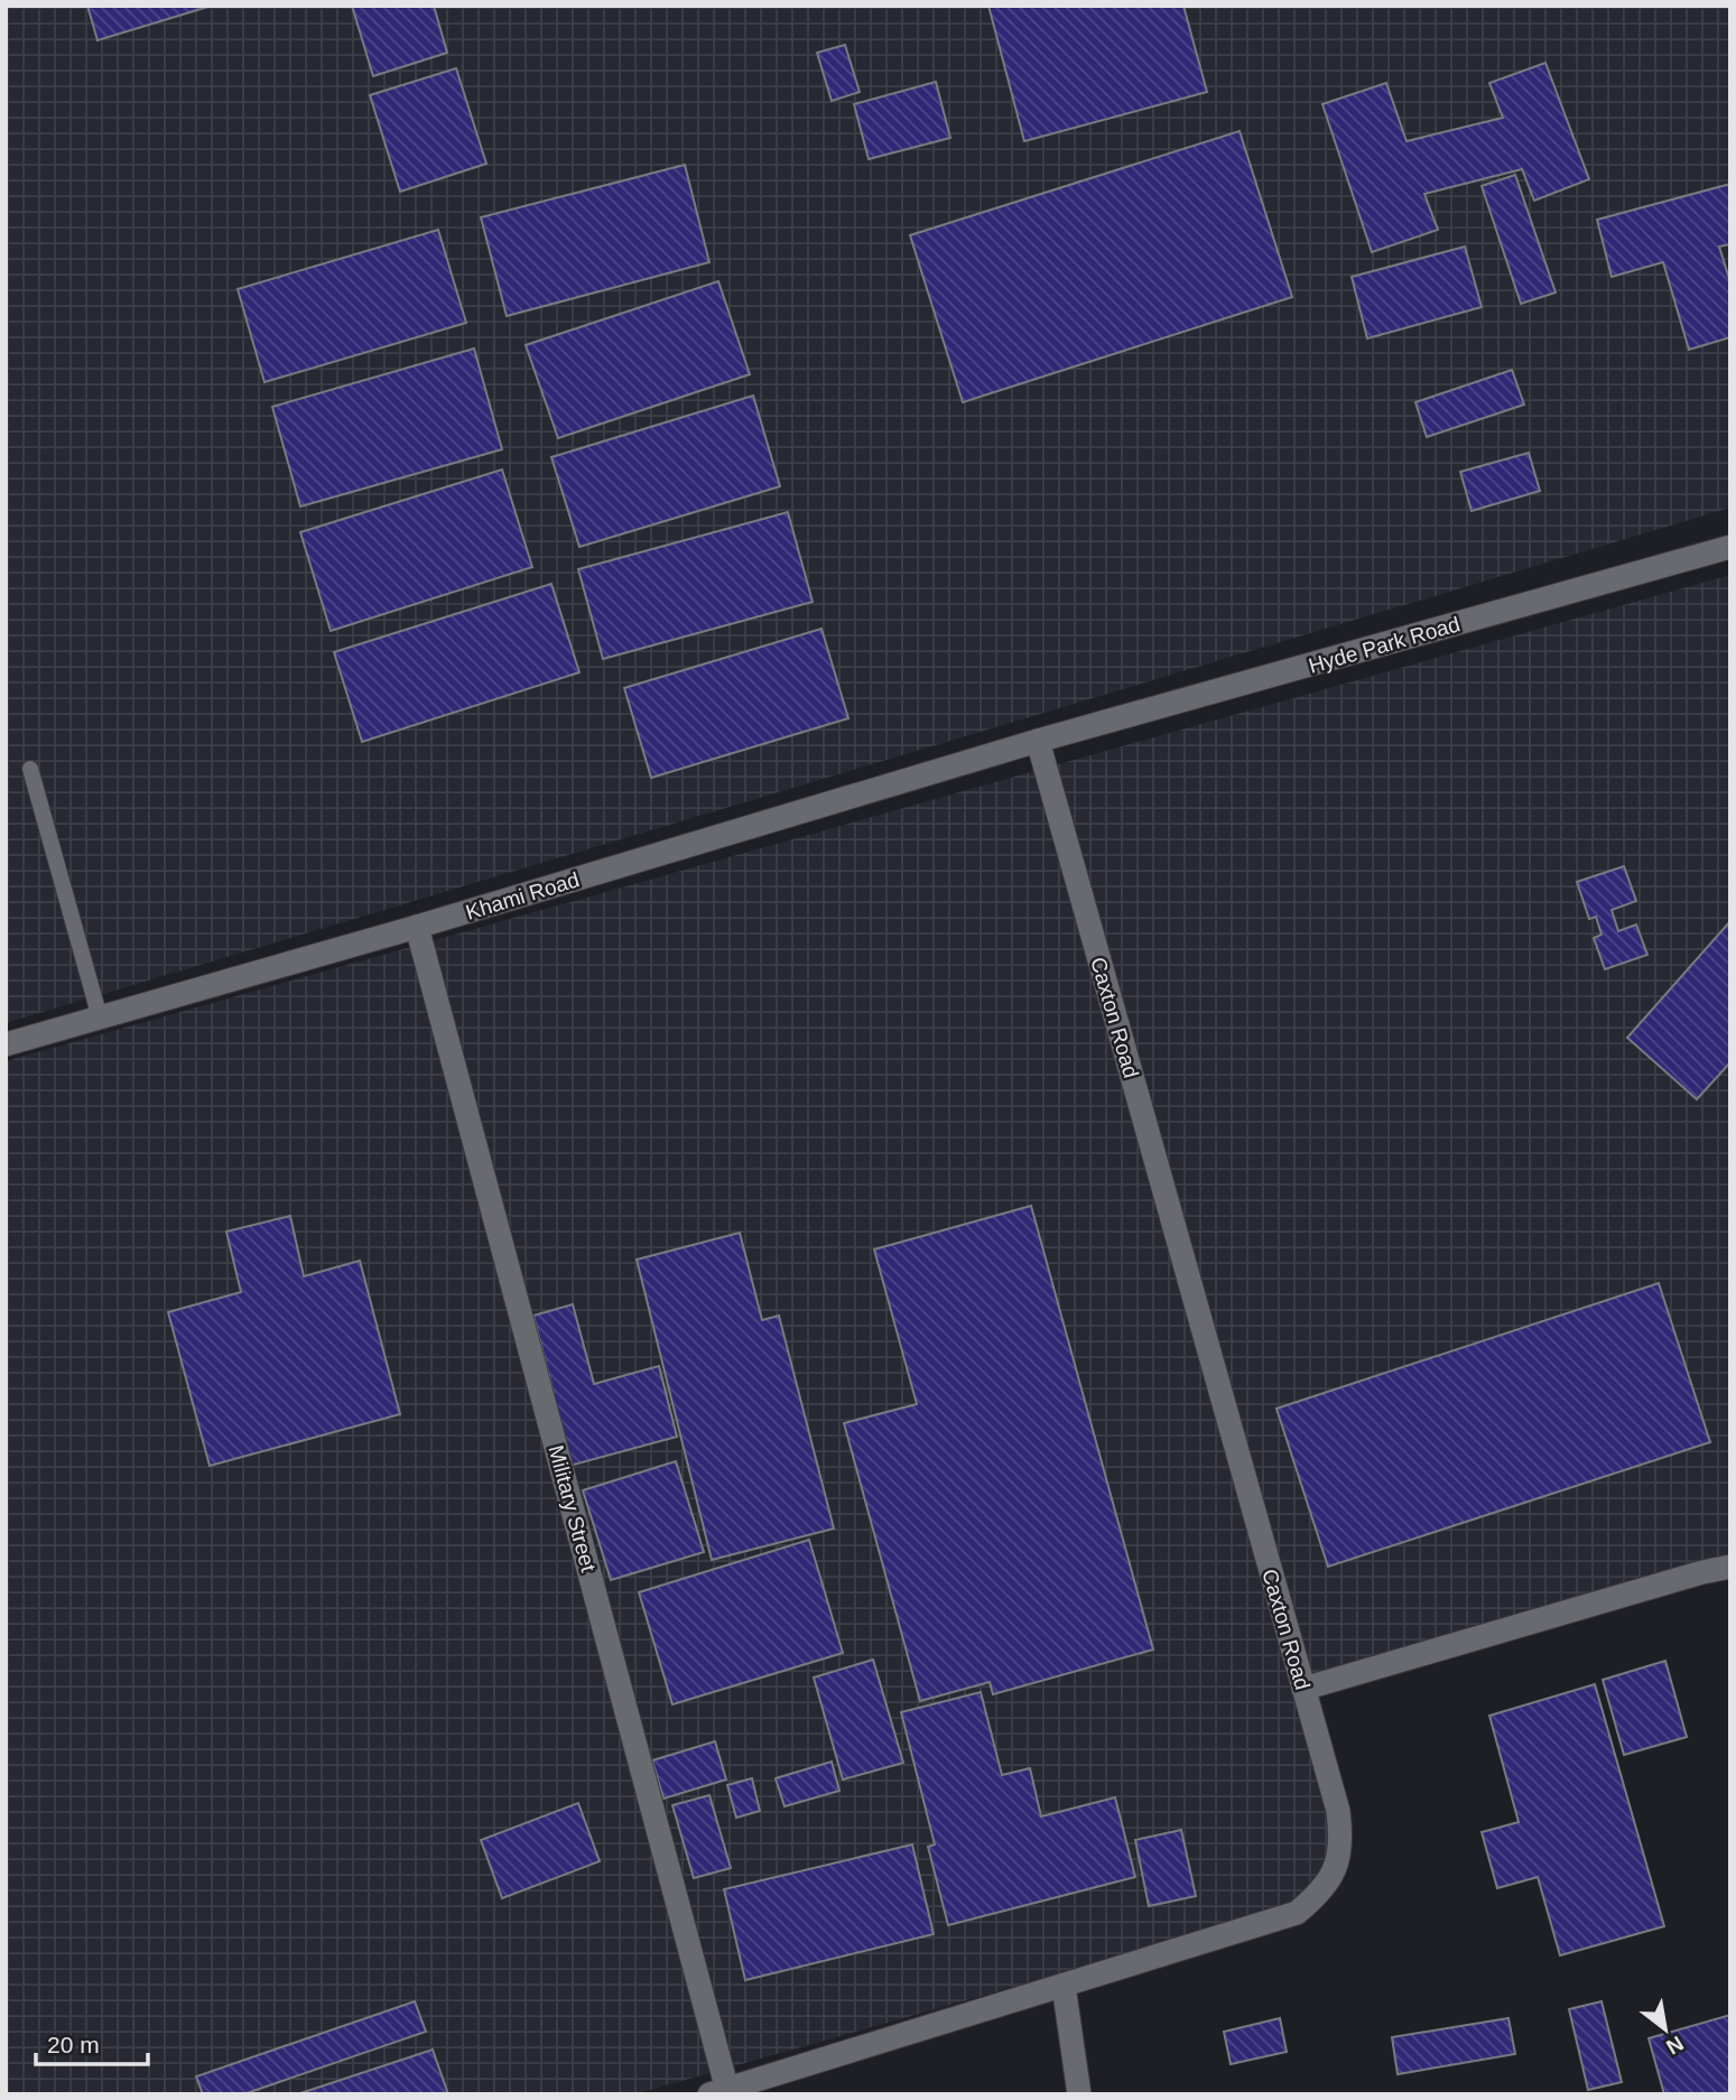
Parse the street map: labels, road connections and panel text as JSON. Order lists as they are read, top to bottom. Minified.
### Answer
{"streets":{"street":["Hyde Park Road","Khami Road","Caxton Road","Military Street"]},"crossings":[["Hyde Park Road","Khami Road"],["Hyde Park Road","Caxton Road"],["Khami Road","Caxton Road"],["Khami Road","Military Street"],["Caxton Road","Military Street"]],"scale_bar":"20 m","north":"bottom right"}
